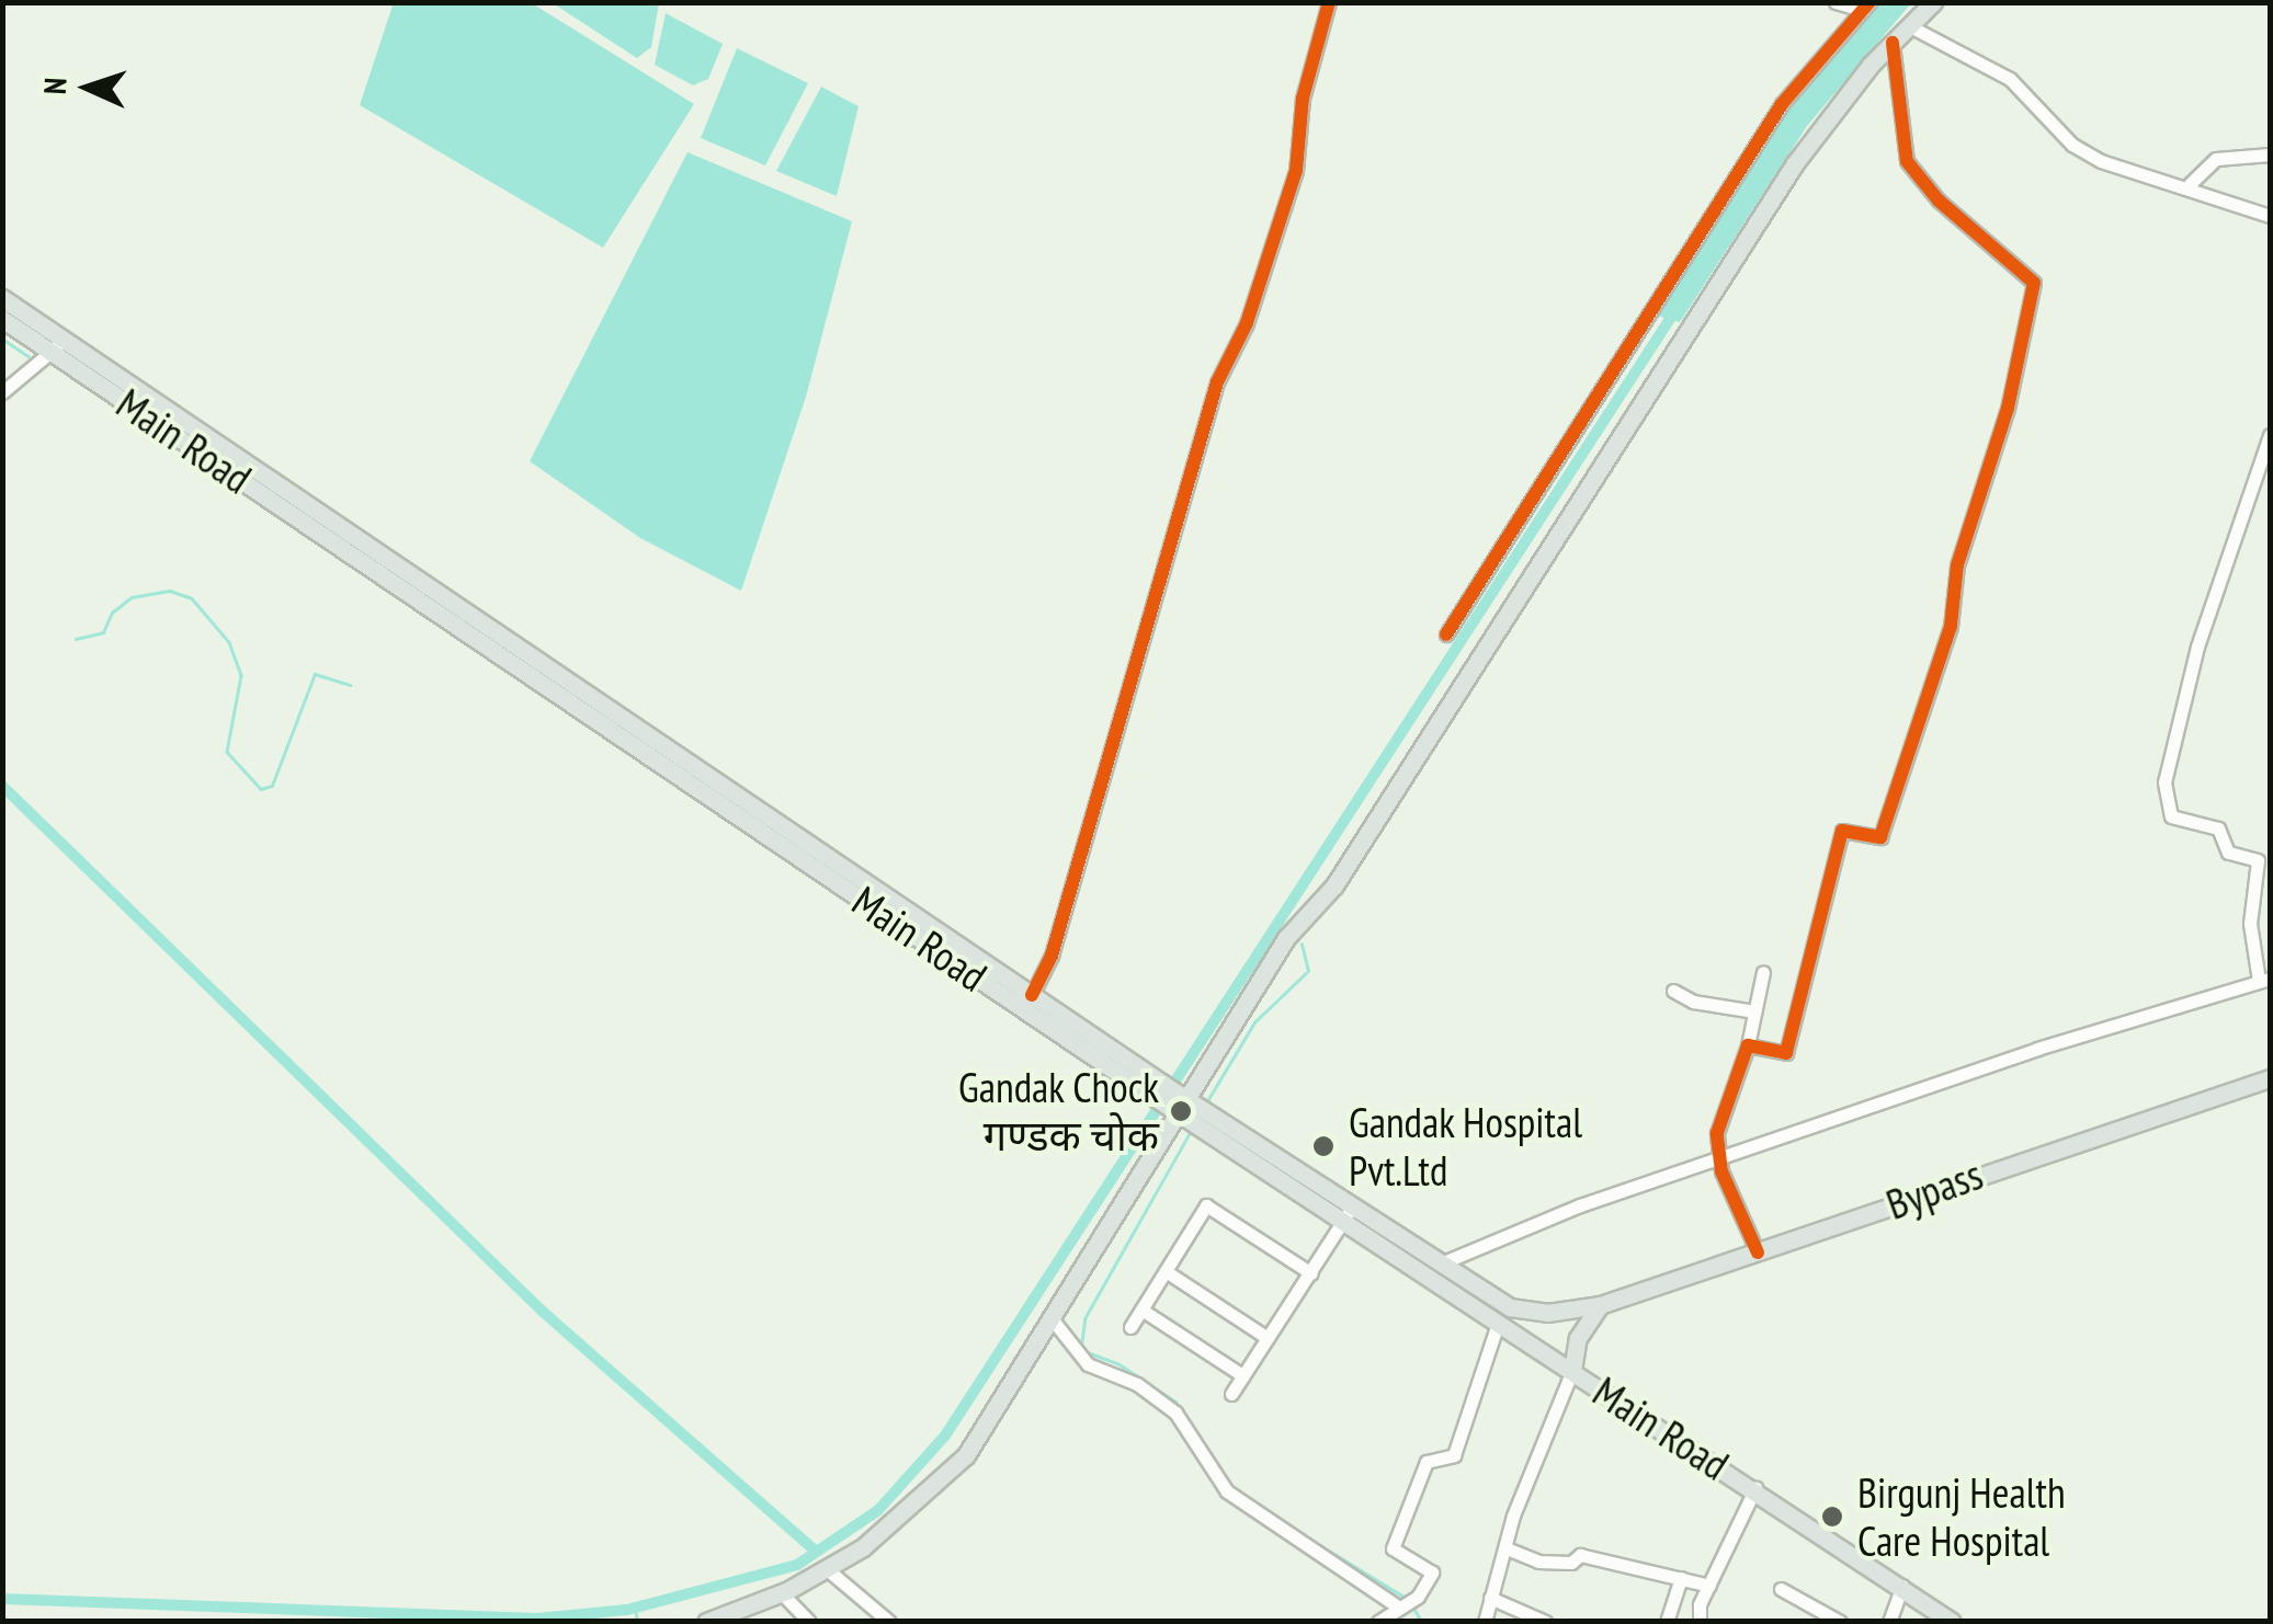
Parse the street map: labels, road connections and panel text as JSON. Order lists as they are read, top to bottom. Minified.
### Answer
{"streets":{"main road":["Main Road","Bypass"]},"crossings":[["Main Road","Bypass"]],"places":["Gandak Chock गण्डक चोक","Gandak Hospital Pvt.Ltd","Birgunj Health Care Hospital"],"north":"left"}
